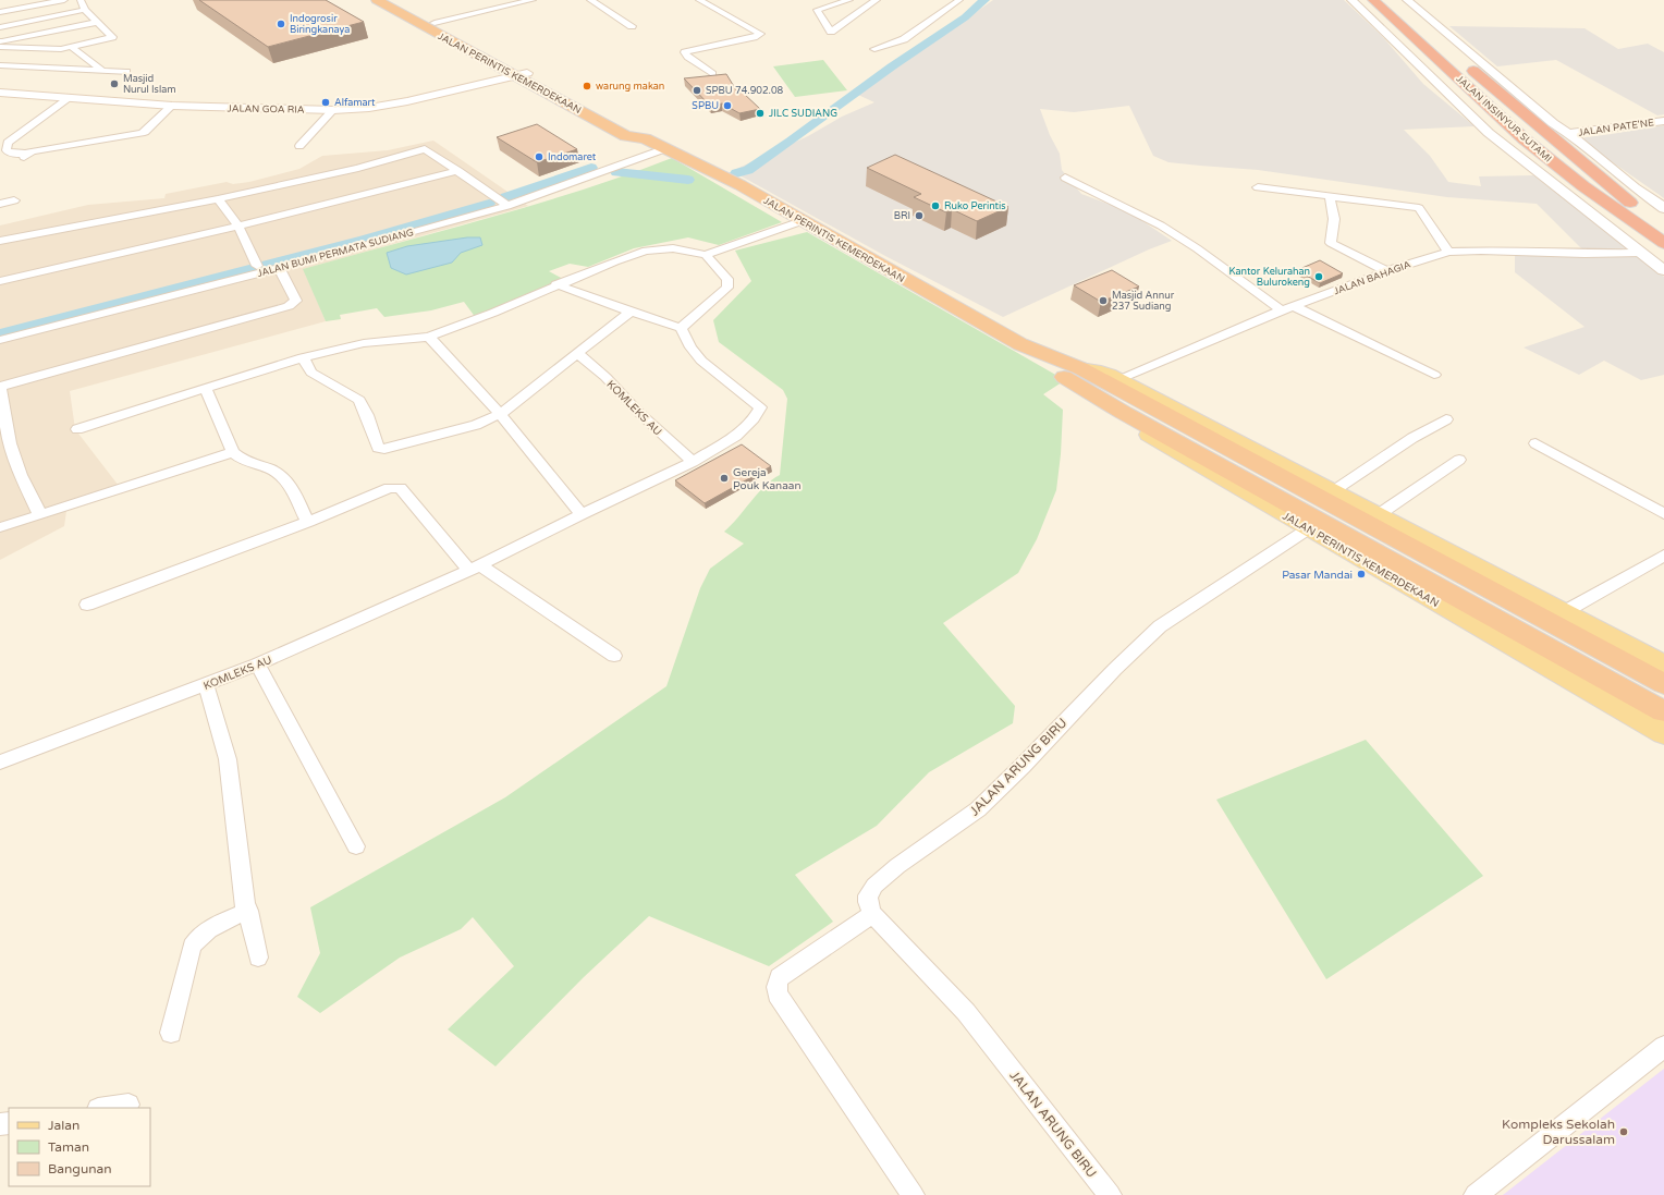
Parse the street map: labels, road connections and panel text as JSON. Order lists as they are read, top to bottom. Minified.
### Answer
{"streets":{"highway":["JALAN PERINTIS KEMERDEKAAN","JALAN INSINYUR SUTAMI"],"main road":["JALAN GOA RIA"],"street":["JALAN PATE'NE","JALAN BUMI PERMATA SUDIANG","JALAN BAHAGIA","KOMLEKS AU","JALAN ARUNG BIRU"]},"crossings":[["JALAN PERINTIS KEMERDEKAAN","JALAN GOA RIA"],["JALAN PERINTIS KEMERDEKAAN","JALAN BUMI PERMATA SUDIANG"],["JALAN PERINTIS KEMERDEKAAN","JALAN BAHAGIA"],["JALAN PERINTIS KEMERDEKAAN","JALAN ARUNG BIRU"]],"places":["Indogrosir Biringkanaya","Masjid Nurul Islam","warung makan","SPBU 74.902.08","Alfamart","SPBU","JILC SUDIANG","Indomaret","Ruko Perintis","BRI","Kantor Kelurahan Bulurokeng","Masjid Annur 237 Sudiang","Gereja Pouk Kanaan","Pasar Mandai","Kompleks Sekolah Darussalam"],"legend":["Jalan","Taman","Bangunan"]}
